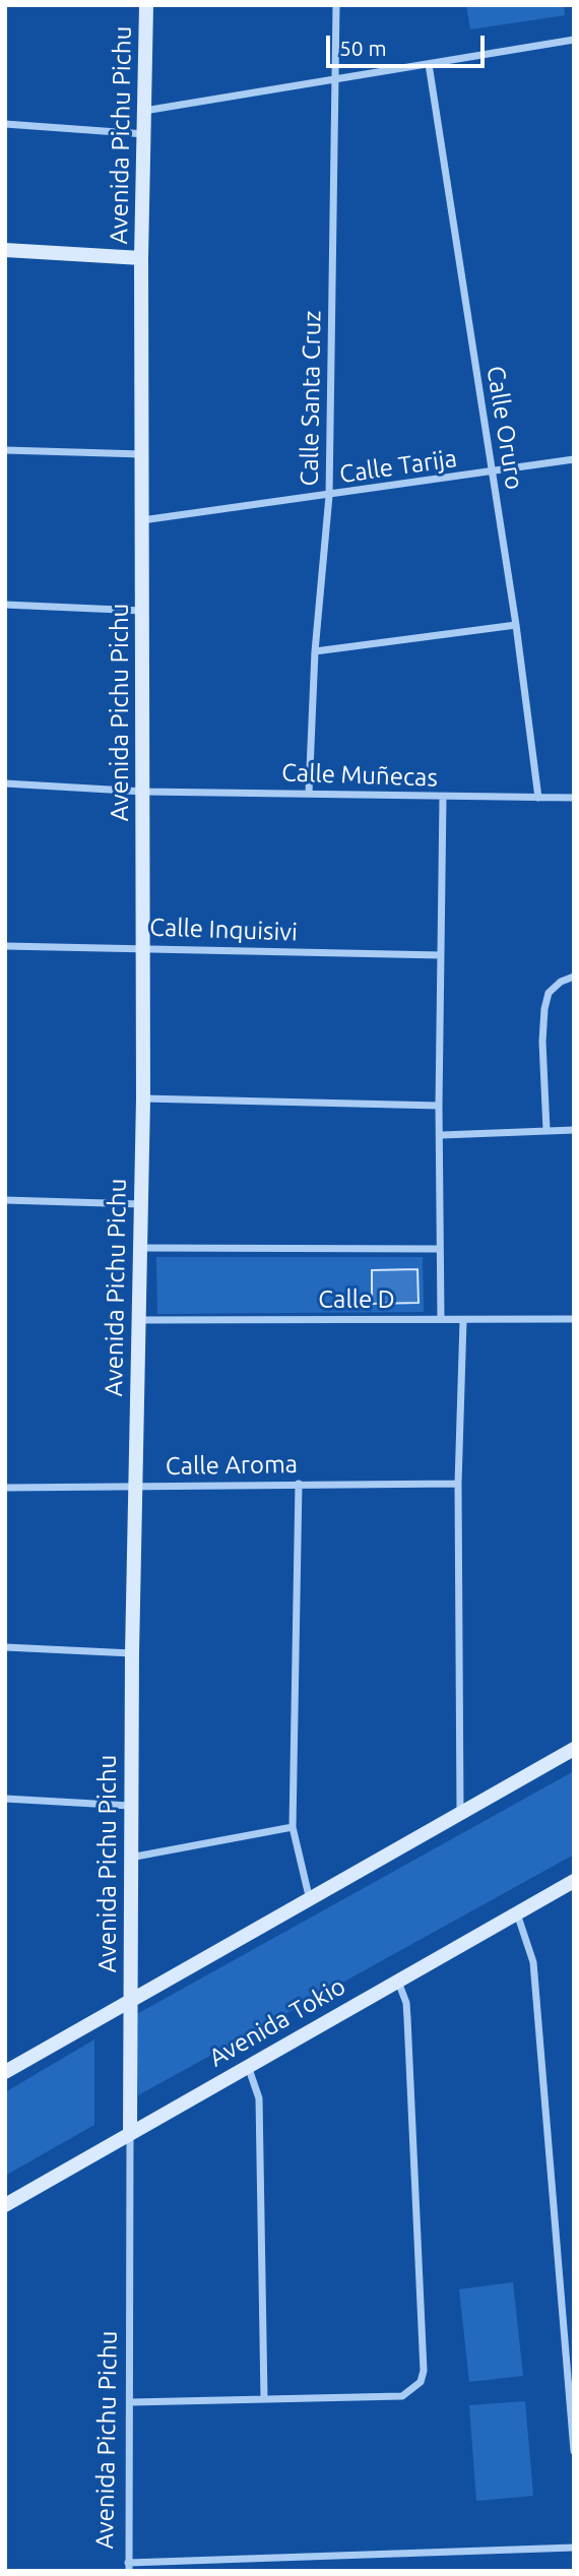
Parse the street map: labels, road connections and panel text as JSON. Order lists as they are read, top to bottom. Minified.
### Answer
{"streets":{"street":["Avenida Pichu Pichu","Calle Santa Cruz","Calle Oruro","Calle Tarija","Calle Muñecas","Calle Inquisivi","Calle D","Calle Aroma","Avenida Tokio"]},"crossings":[["Avenida Pichu Pichu","Calle Tarija"],["Avenida Pichu Pichu","Calle Muñecas"],["Avenida Pichu Pichu","Calle Inquisivi"],["Avenida Pichu Pichu","Calle D"],["Avenida Pichu Pichu","Calle Aroma"],["Avenida Pichu Pichu","Avenida Tokio"],["Calle Santa Cruz","Calle Tarija"],["Calle Santa Cruz","Calle Muñecas"],["Calle Oruro","Calle Tarija"],["Calle Oruro","Calle Muñecas"]],"scale_bar":"50 m"}
